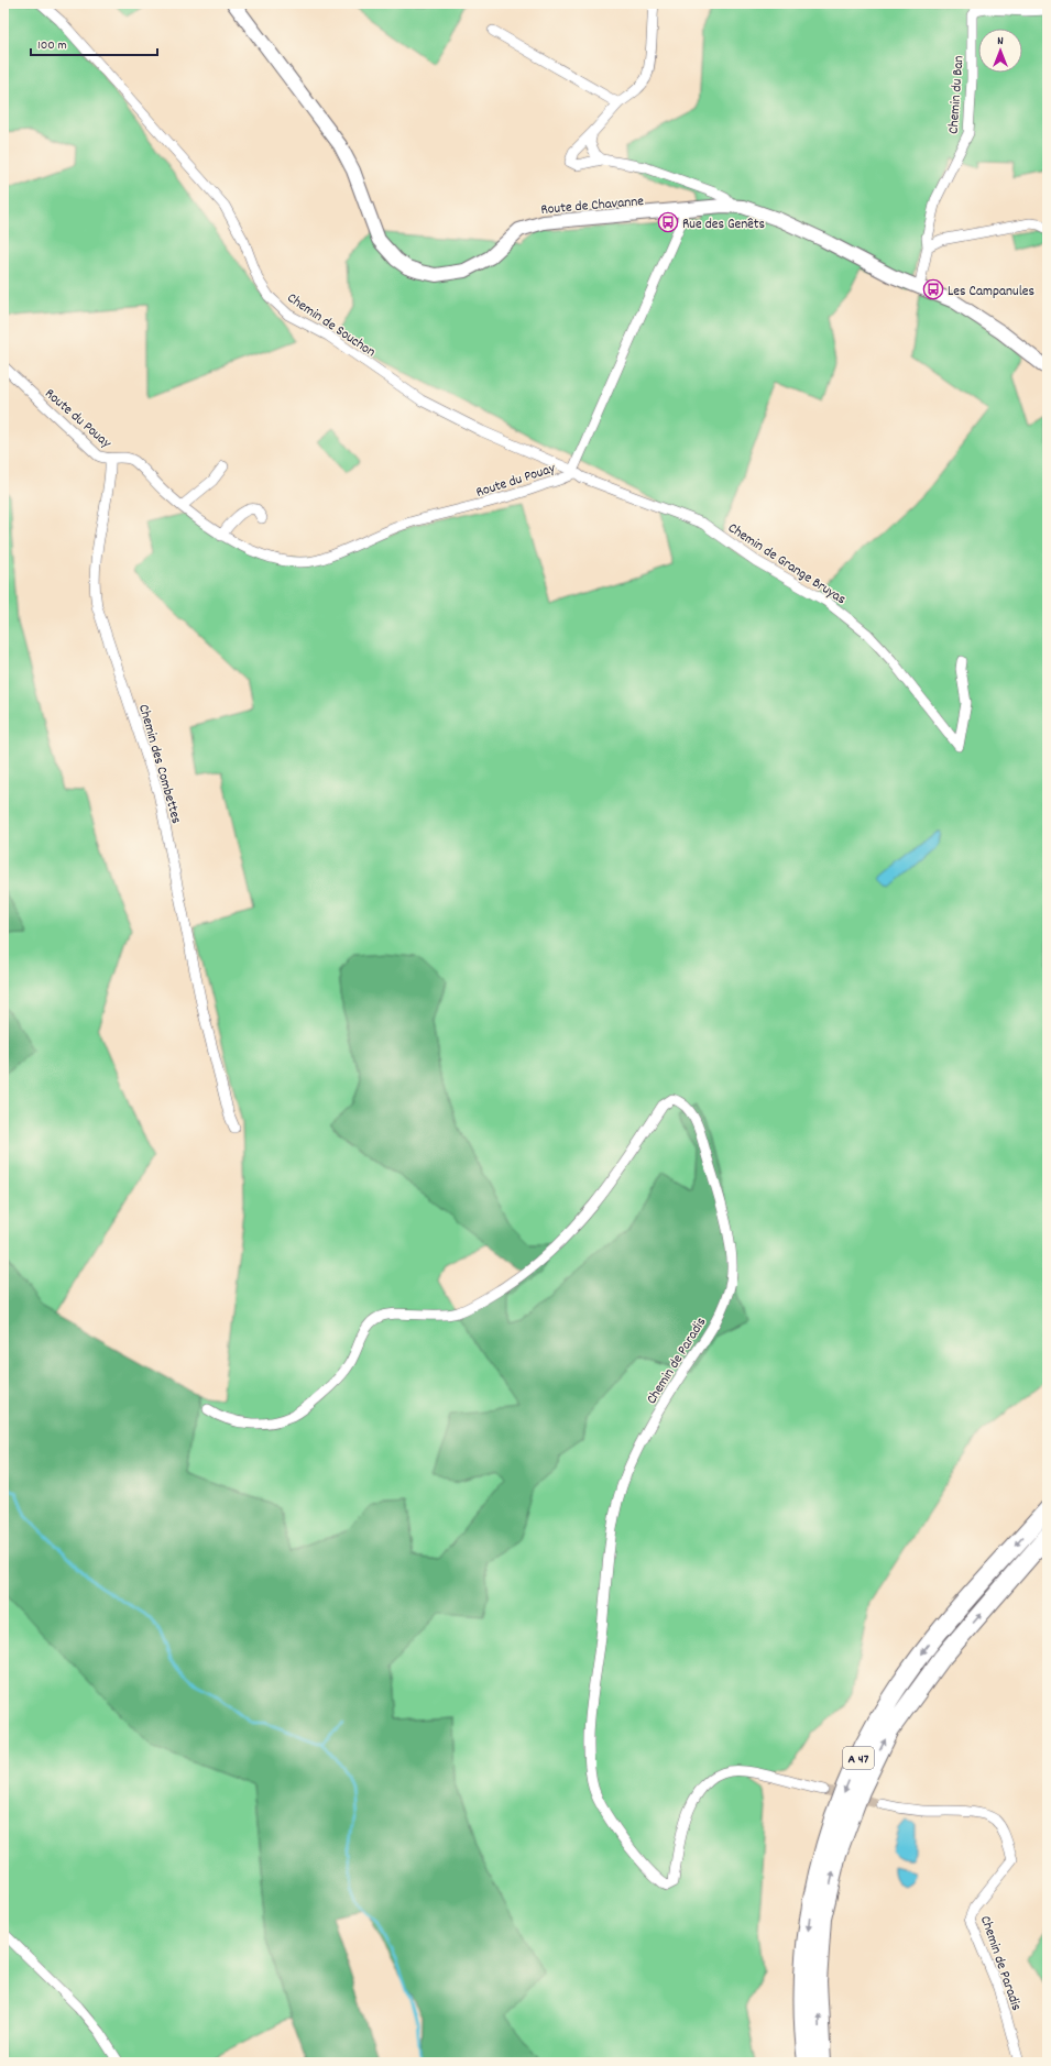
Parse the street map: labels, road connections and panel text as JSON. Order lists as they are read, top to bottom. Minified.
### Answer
{"streets":{"highway":["A 47"],"main road":["Route de Chavanne"],"street":["Chemin du Ban","Chemin de Souchon","Route du Pouay","Chemin de Grange Bruyas","Chemin des Combettes","Chemin de Paradis"]},"crossings":[["Route de Chavanne","Route du Pouay"],["Chemin de Souchon","Route du Pouay"],["Chemin de Souchon","Chemin de Grange Bruyas"],["Route du Pouay","Chemin de Grange Bruyas"],["Route du Pouay","Chemin des Combettes"]],"places":{"bus stop":["Rue des Genêts","Les Campanules"]},"scale_bar":"100 m","north":"top"}
